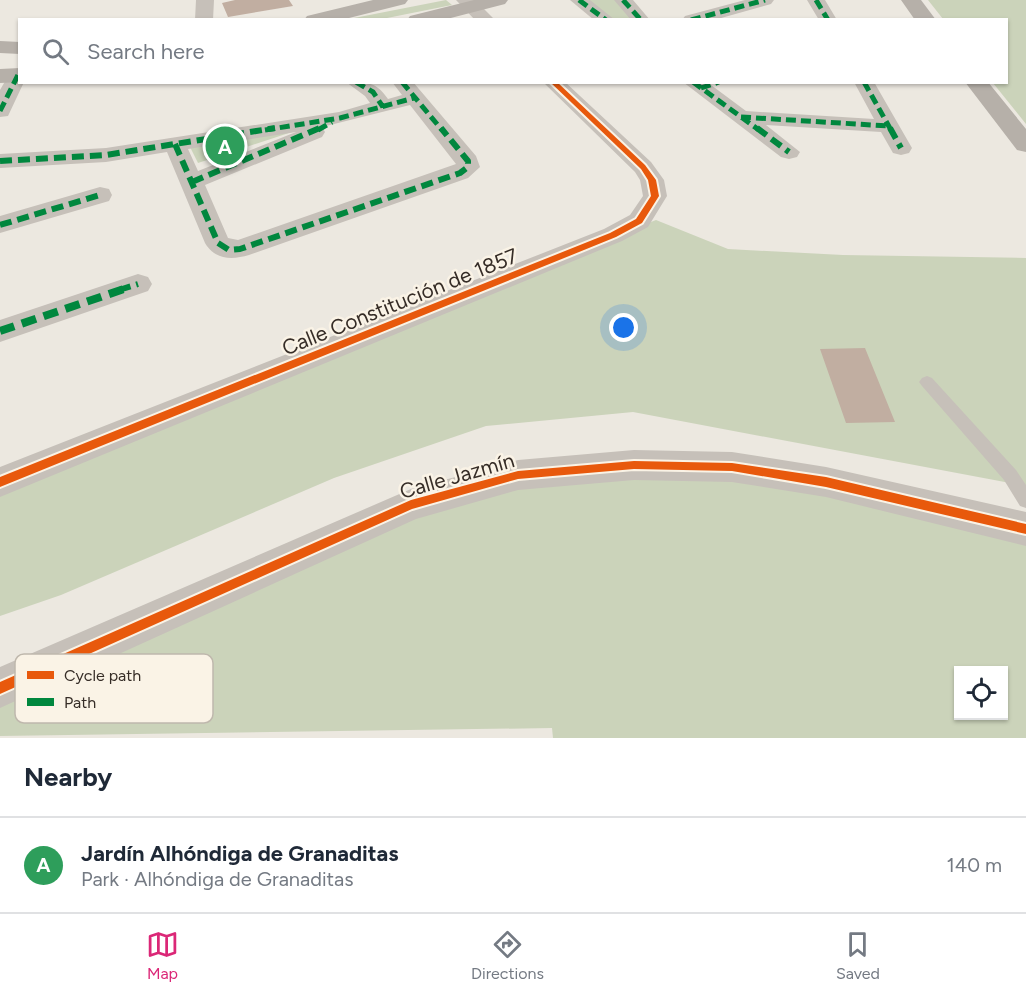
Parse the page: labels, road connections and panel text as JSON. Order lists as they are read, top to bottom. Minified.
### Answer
{"streets":{"street":["Calle Constitución de 1857","Calle Jazmín"]},"legend":["Cycle path","Path"],"page":{"search":"Search here","pins":"A","heading":"Nearby","list":[{"mark":"A","name":"Jardín Alhóndiga de Granaditas","note":"Park · Alhóndiga de Granaditas","value":"140 m"}],"nav":["Map","Directions","Saved"]}}
